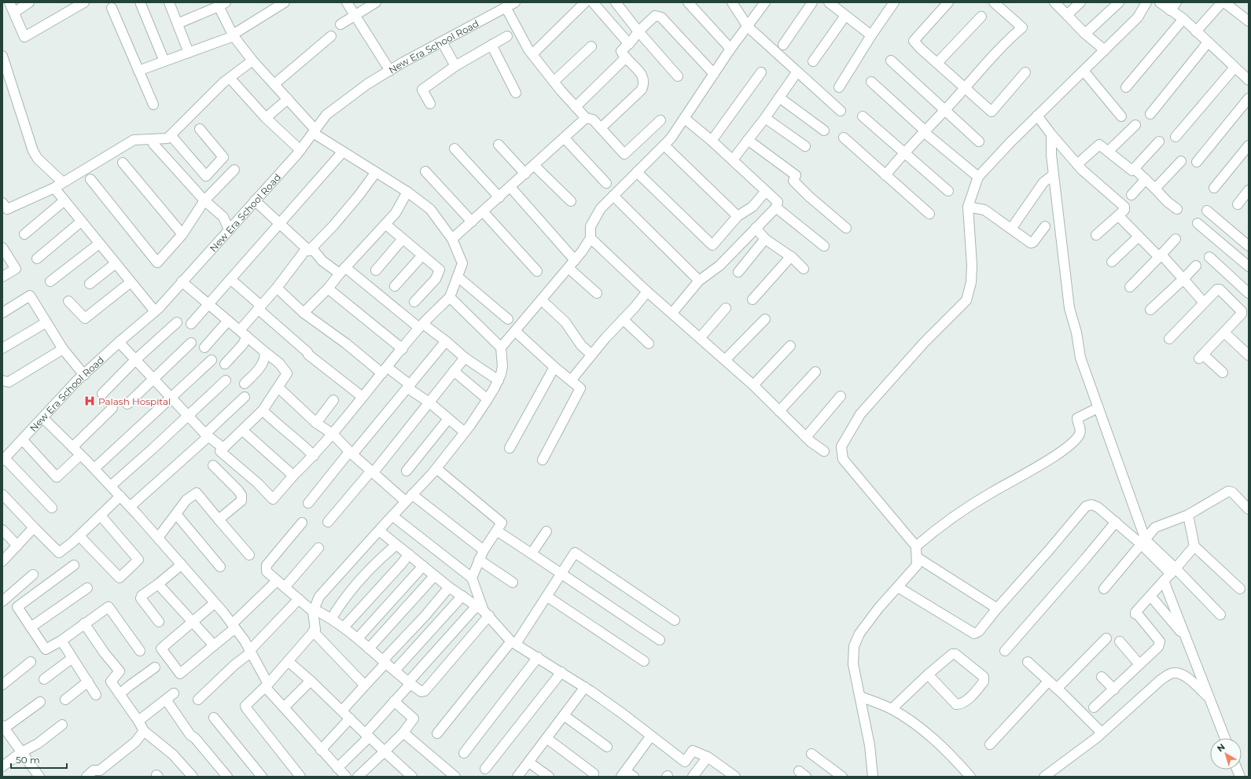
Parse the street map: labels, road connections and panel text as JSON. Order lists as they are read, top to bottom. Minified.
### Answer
{"streets":{"street":["New Era School Road"]},"places":{"hospital":["Palash Hospital"]},"scale_bar":"50 m","north":"top left"}
